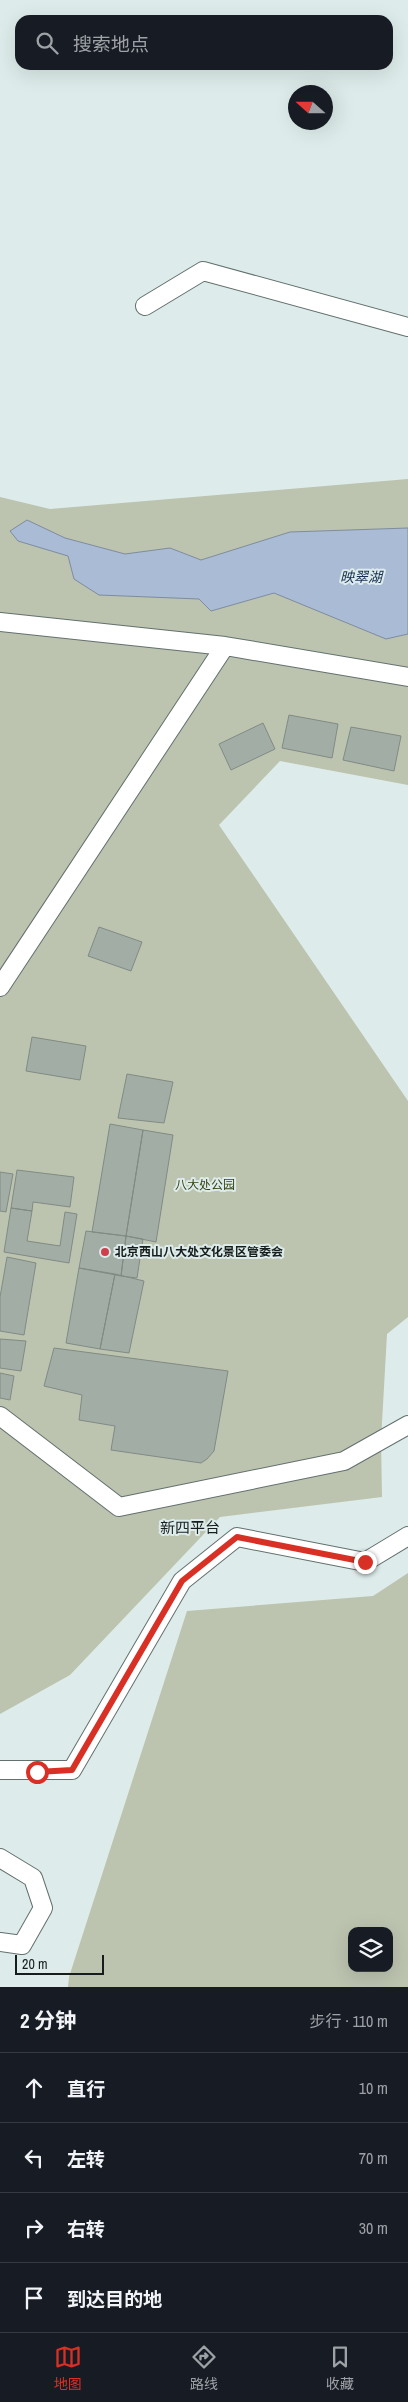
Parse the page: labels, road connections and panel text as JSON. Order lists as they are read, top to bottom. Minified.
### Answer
{"districts":["新四平台"],"water":["映翠湖"],"parks":["八大处公园"],"places":["北京西山八大处文化景区管委会"],"scale_bar":"20 m","north":"left","page":{"search":"搜索地点","scale":"20 m","heading":["2 分钟","步行 · 110 m"],"list":[["直行","10 m"],["左转","70 m"],["右转","30 m"],"到达目的地"],"nav":["地图","路线","收藏"]}}
